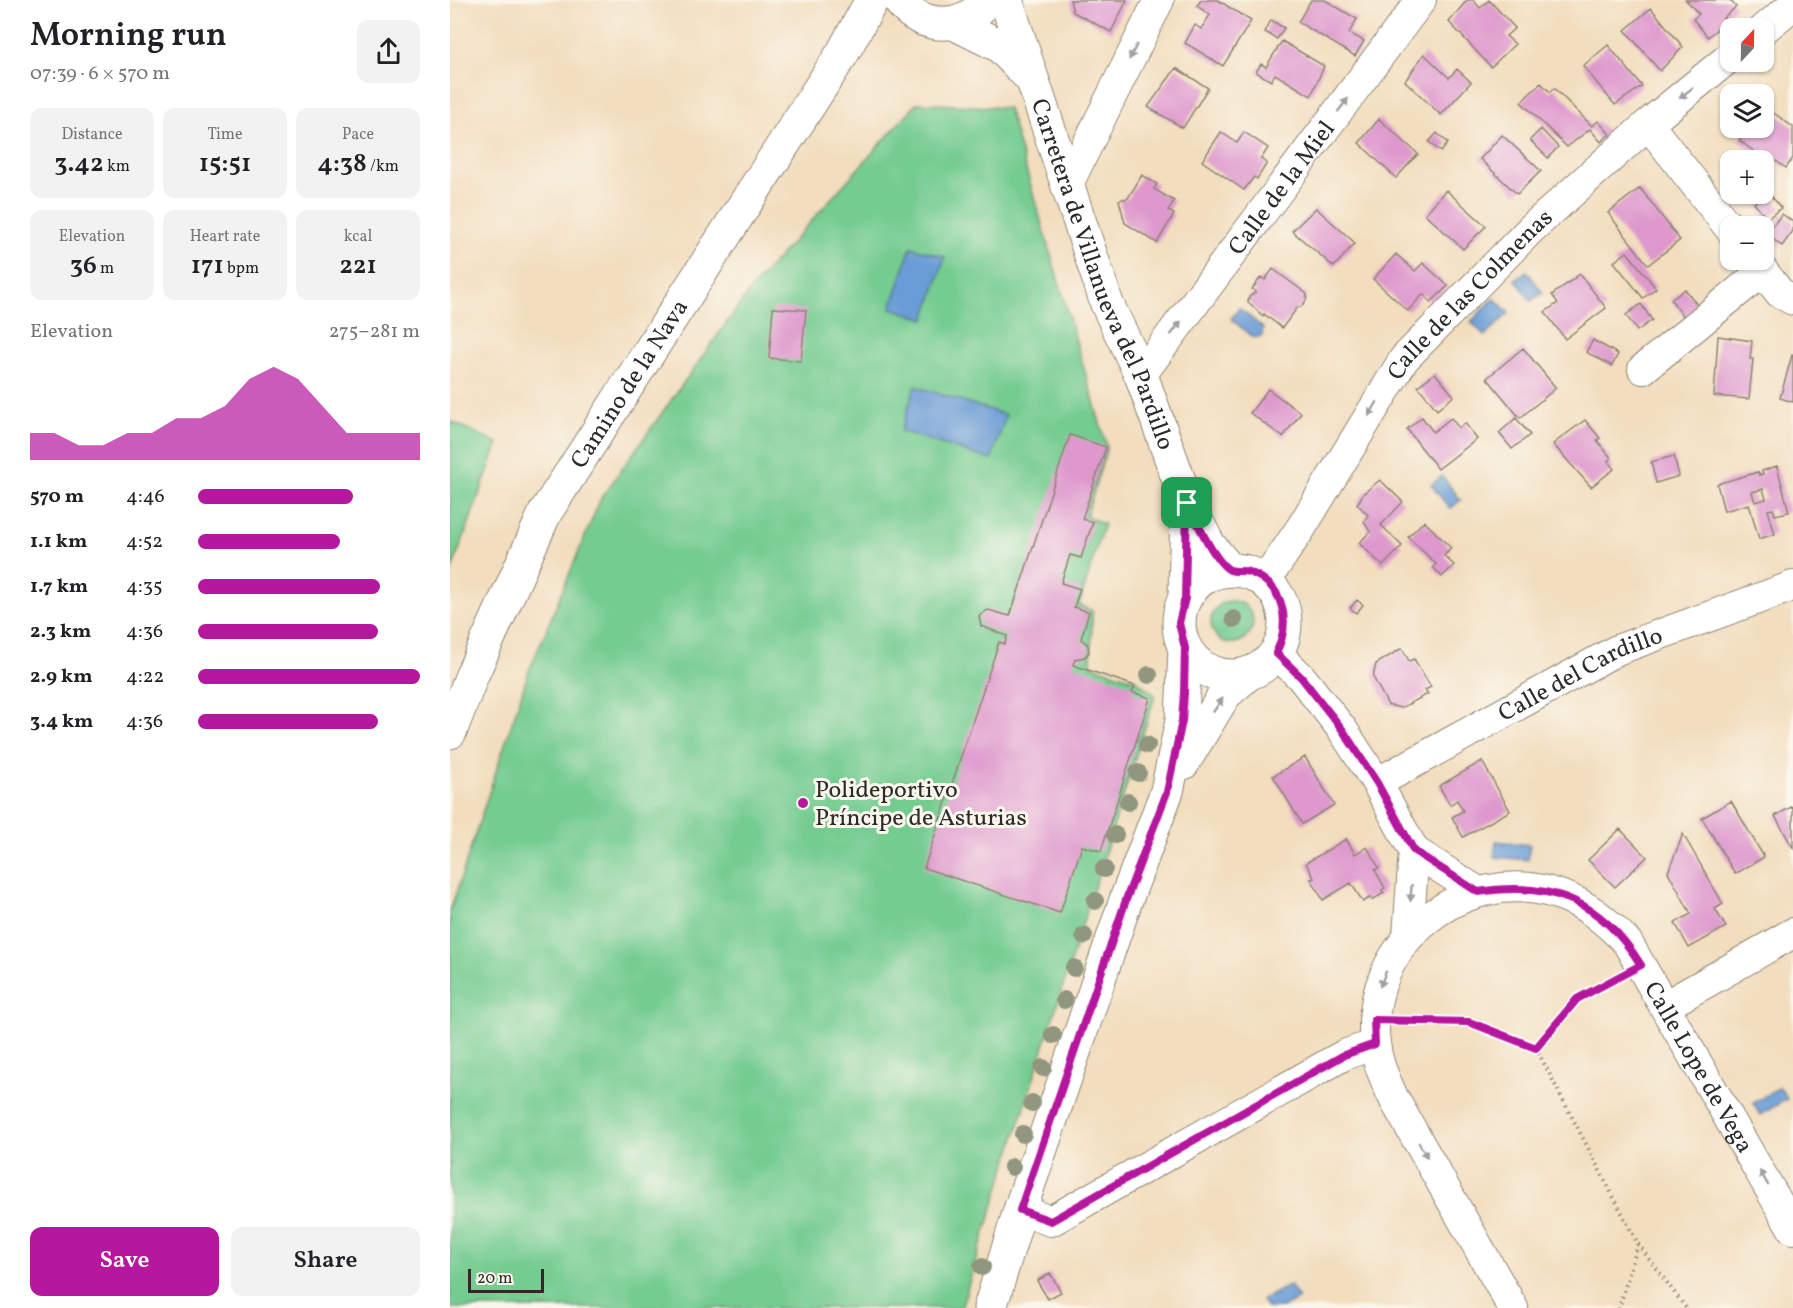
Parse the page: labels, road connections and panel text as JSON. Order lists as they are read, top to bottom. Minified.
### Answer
{"streets":{"street":["Calle de la Miel","Carretera de Villanueva del Pardillo","Calle de las Colmenas","Camino de la Nava","Calle del Cardillo","Calle Lope de Vega"]},"crossings":[["Calle de la Miel","Carretera de Villanueva del Pardillo"],["Carretera de Villanueva del Pardillo","Calle de las Colmenas"],["Carretera de Villanueva del Pardillo","Camino de la Nava"]],"one_way":["Calle de las Colmenas","Calle Lope de Vega"],"places":["Polideportivo Príncipe de Asturias"],"scale_bar":"20 m","north":"top","page":{"heading":["Morning run","07:39 · 6 × 570 m"],"map_buttons":["+","−"],"stats":[["Distance","3.42 km"],["Time","15:51"],["Pace","4:38 /km"],["Elevation","36 m"],["Heart rate","171 bpm"],["kcal","221"]],"chart":["Elevation","275–281 m"],"list":[{"name":"570 m","note":"4:46"},{"name":"1.1 km","note":"4:52"},{"name":"1.7 km","note":"4:35"},{"name":"2.3 km","note":"4:36"},{"name":"2.9 km","note":"4:22"},{"name":"3.4 km","note":"4:36"}],"buttons":["Save","Share"],"scale":"20 m"}}
